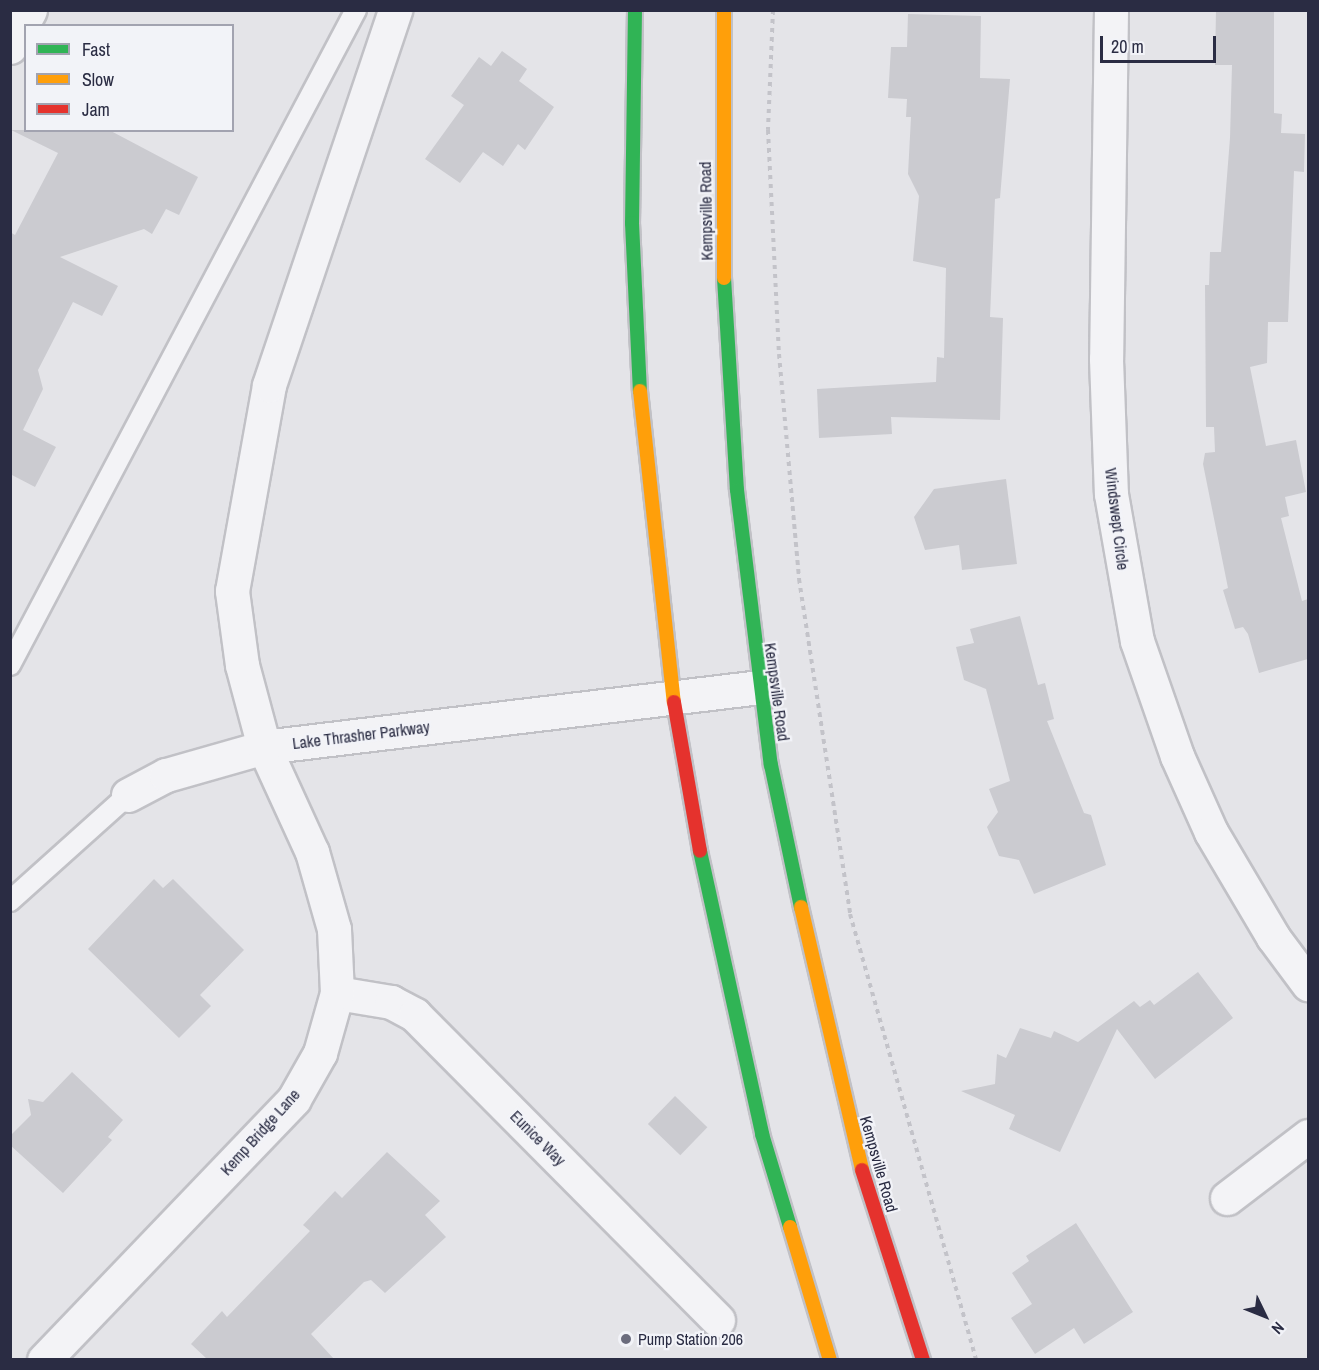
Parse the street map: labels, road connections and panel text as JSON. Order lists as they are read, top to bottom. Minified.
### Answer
{"streets":{"main road":["Kempsville Road"],"street":["Windswept Circle","Lake Thrasher Parkway","Kemp Bridge Lane","Eunice Way"]},"crossings":[["Kempsville Road","Lake Thrasher Parkway"],["Lake Thrasher Parkway","Kemp Bridge Lane"],["Kemp Bridge Lane","Eunice Way"]],"places":["Pump Station 206"],"legend":["Fast","Slow","Jam"],"scale_bar":"20 m","north":"bottom right"}
